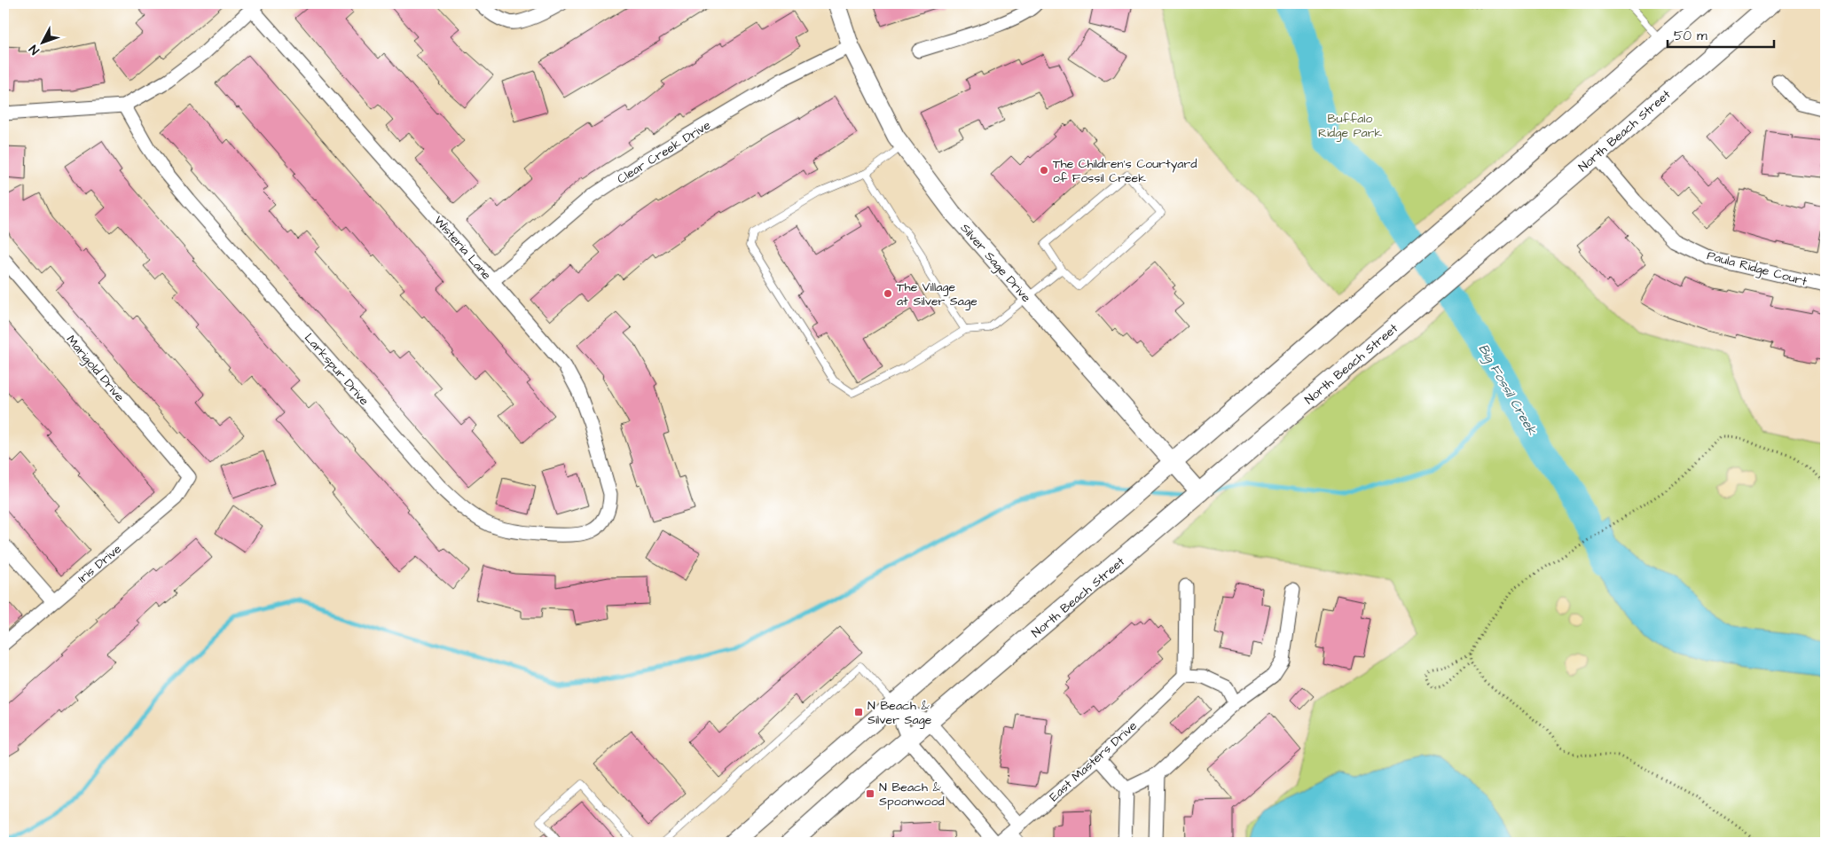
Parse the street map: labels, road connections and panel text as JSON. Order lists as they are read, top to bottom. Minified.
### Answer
{"streets":{"main road":["North Beach Street"],"street":["Clear Creek Drive","Wisteria Lane","Silver Sage Drive","Paula Ridge Court","Marigold Drive","Larkspur Drive","Iris Drive","East Masters Drive"]},"crossings":[["North Beach Street","Silver Sage Drive"],["North Beach Street","Paula Ridge Court"],["Clear Creek Drive","Wisteria Lane"],["Clear Creek Drive","Silver Sage Drive"],["Wisteria Lane","Larkspur Drive"],["Marigold Drive","Iris Drive"]],"water":["Big Fossil Creek"],"parks":["Buffalo Ridge Park"],"places":{"other":["The Children's Courtyard of Fossil Creek","The Village at Silver Sage"],"transit":["N Beach & Silver Sage","N Beach & Spoonwood"]},"scale_bar":"50 m","north":"bottom left"}
